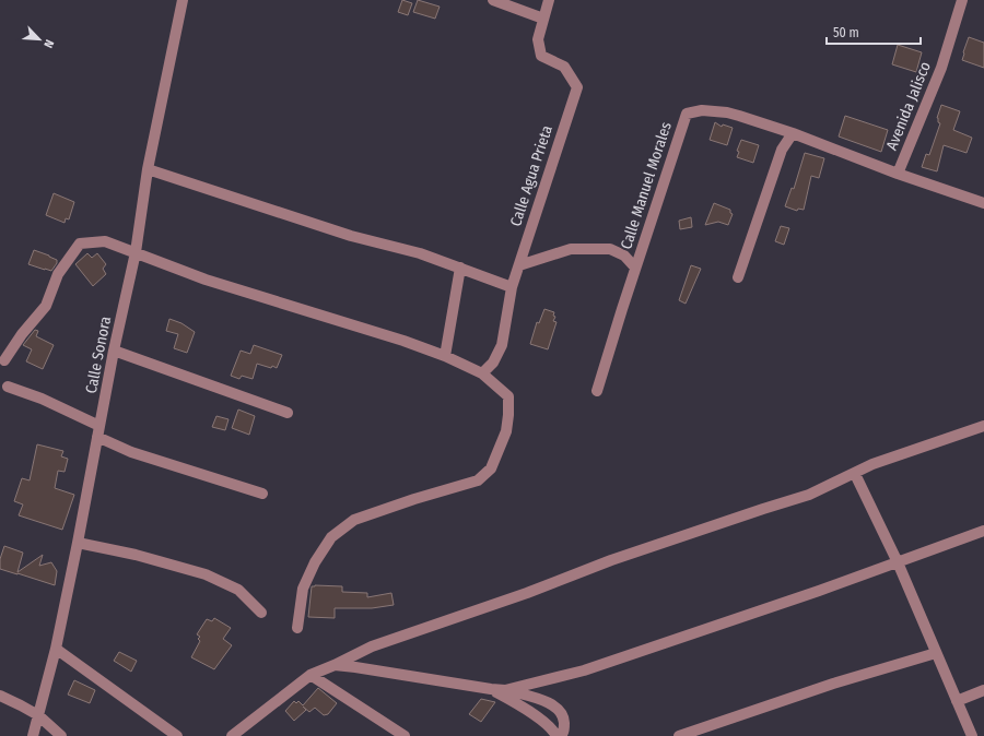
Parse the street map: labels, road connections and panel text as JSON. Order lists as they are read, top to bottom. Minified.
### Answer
{"streets":{"street":["Avenida Jalisco","Calle Agua Prieta","Calle Manuel Morales","Calle Sonora"]},"crossings":[["Avenida Jalisco","Calle Manuel Morales"]],"scale_bar":"50 m","north":"bottom right"}
